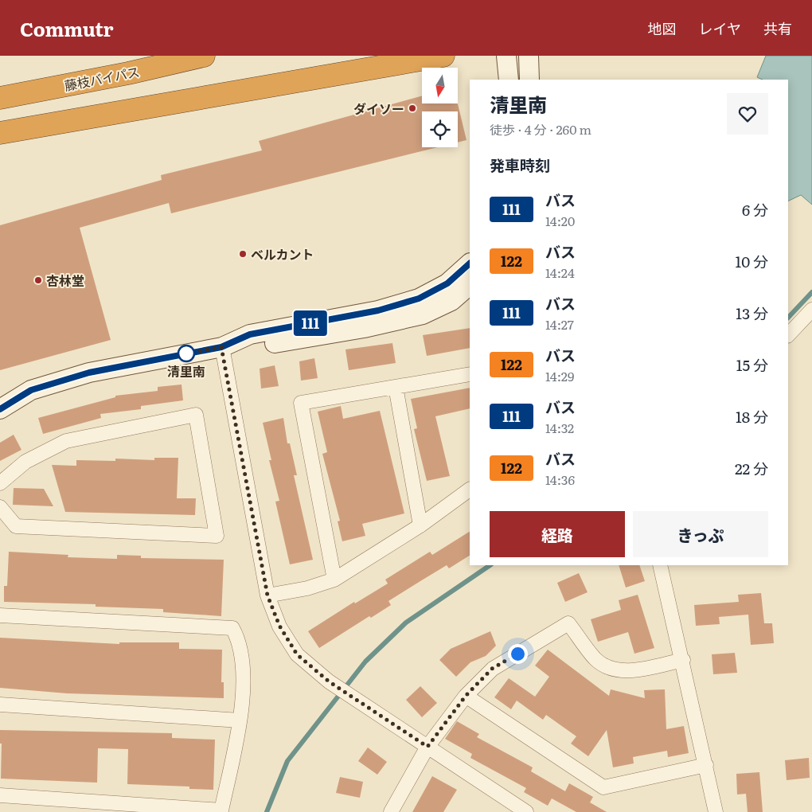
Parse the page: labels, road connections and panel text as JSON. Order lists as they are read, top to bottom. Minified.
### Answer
{"streets":{"highway":["藤枝バイパス"]},"places":["ダイソー","ベルカント","杏林堂","清里南"],"lines":["bus line 111"],"north":"bottom","page":{"header":"Commutr","nav":["地図","レイヤ","共有"],"on_map":"111","heading":[["清里南","徒歩 · 4 分 · 260 m"],"発車時刻"],"list":[{"mark":"111","name":"バス","note":"14:20","value":"6 分"},{"mark":"122","name":"バス","note":"14:24","value":"10 分"},{"mark":"111","name":"バス","note":"14:27","value":"13 分"},{"mark":"122","name":"バス","note":"14:29","value":"15 分"},{"mark":"111","name":"バス","note":"14:32","value":"18 分"},{"mark":"122","name":"バス","note":"14:36","value":"22 分"}],"buttons":["経路","きっぷ"]}}
